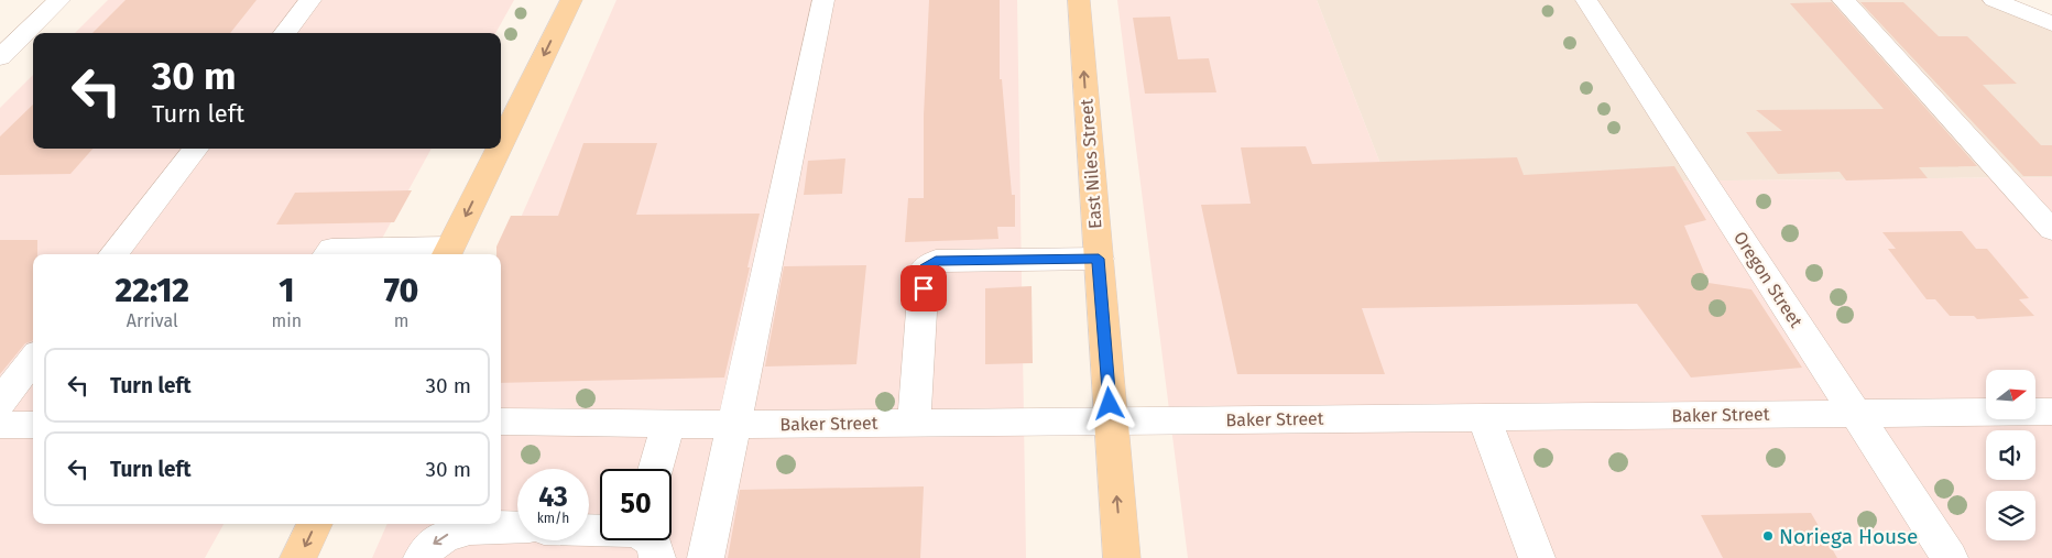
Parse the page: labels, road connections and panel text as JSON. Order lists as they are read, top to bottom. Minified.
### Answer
{"streets":{"main road":["East Niles Street"],"street":["Oregon Street","Baker Street"]},"crossings":[["East Niles Street","Baker Street"],["Oregon Street","Baker Street"]],"one_way":["East Niles Street"],"places":["Noriega House"],"north":"right","page":{"turn":["30 m","Turn left"],"eta":["22:12","Arrival","1","min","70","m"],"list":[{"name":"Turn left","value":"30 m"},{"name":"Turn left","value":"30 m"}],"speed":"43 km/h","limit":"50"}}
